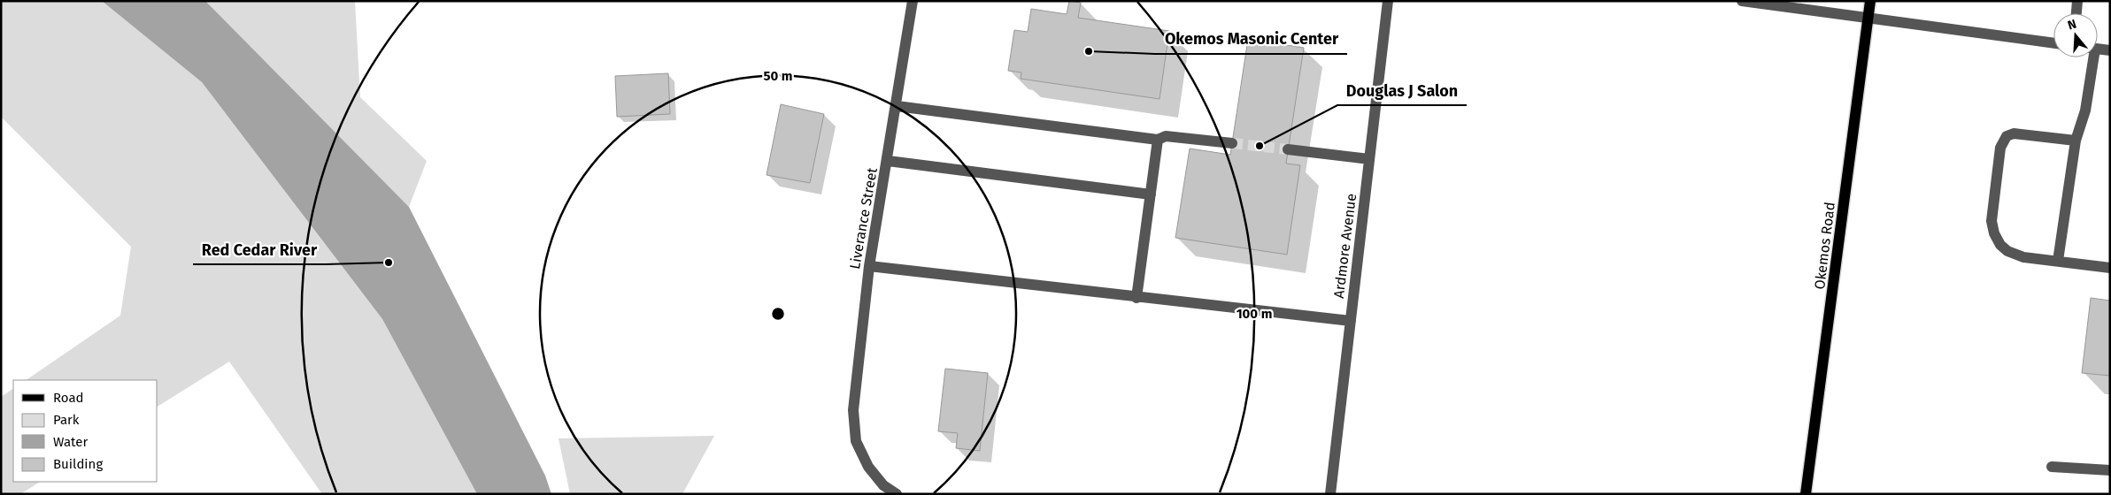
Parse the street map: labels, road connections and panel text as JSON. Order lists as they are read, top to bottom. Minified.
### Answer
{"streets":{"main road":["Okemos Road"],"street":["Liverance Street","Ardmore Avenue"]},"places":["Okemos Masonic Center","Douglas J Salon","Red Cedar River"],"legend":["Road","Park","Water","Building"],"north":"top","rings":["50 m","100 m"]}
